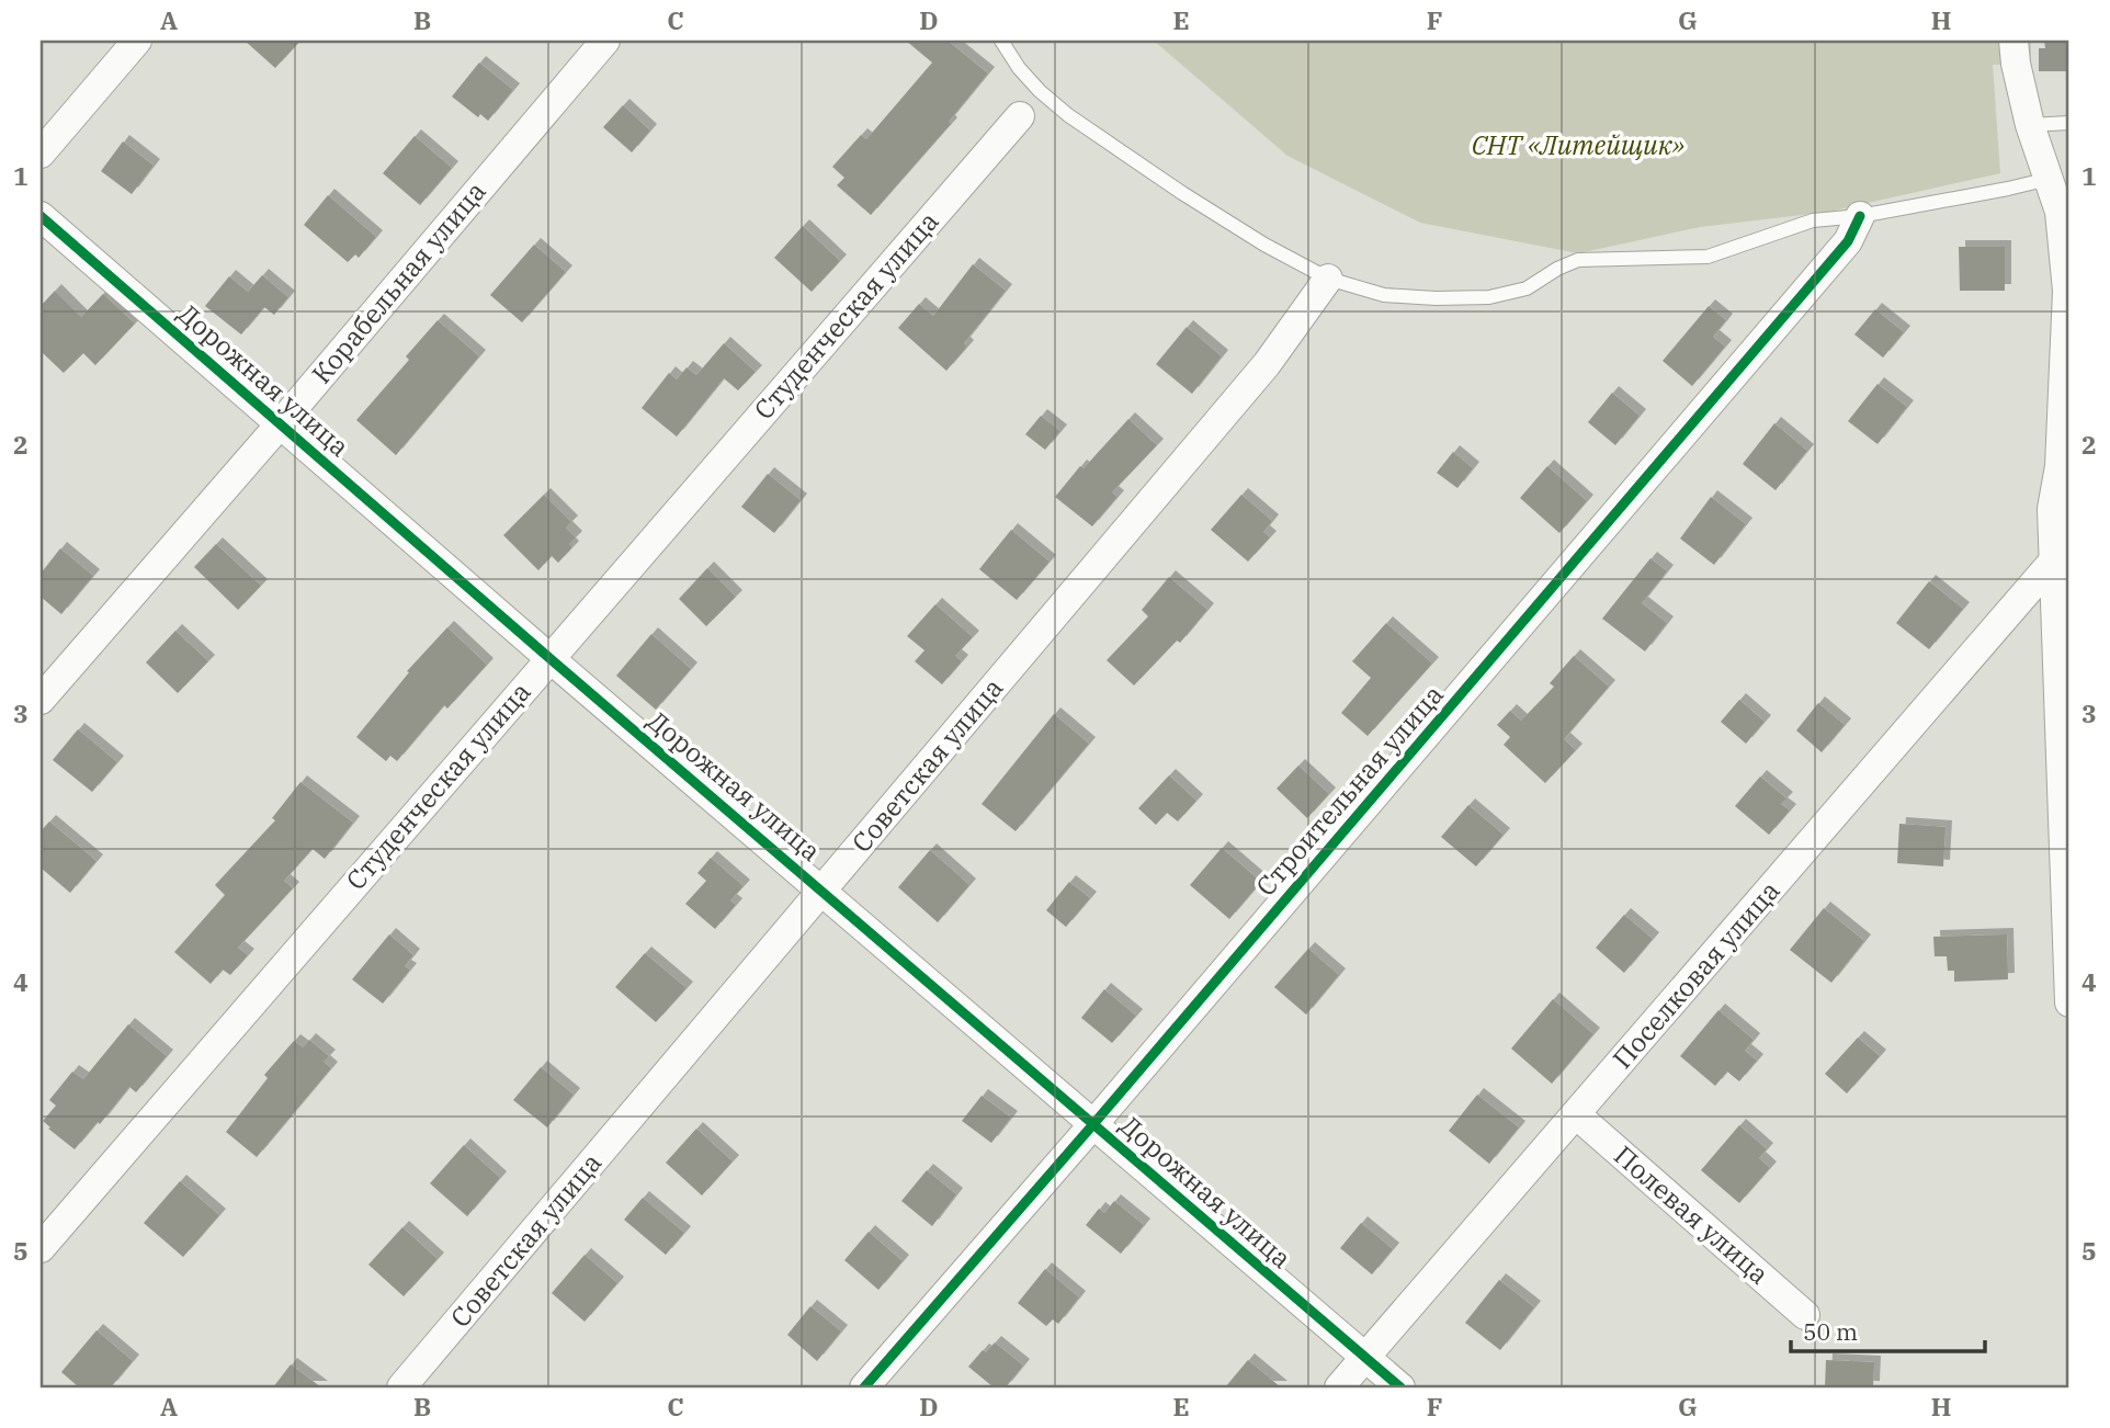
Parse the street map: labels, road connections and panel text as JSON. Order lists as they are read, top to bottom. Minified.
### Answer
{"streets":{"street":["Корабельная улица","Студенческая улица","Дорожная улица","Советская улица","Строительная улица","Поселковая улица","Полевая улица"]},"crossings":[["Корабельная улица","Дорожная улица"],["Студенческая улица","Дорожная улица"],["Дорожная улица","Советская улица"],["Дорожная улица","Строительная улица"],["Дорожная улица","Поселковая улица"],["Поселковая улица","Полевая улица"]],"parks":["СНТ «Литейщик»"],"scale_bar":"50 m","grid":{"columns":["A","B","C","D","E","F","G","H"],"rows":["1","2","3","4","5"]}}
